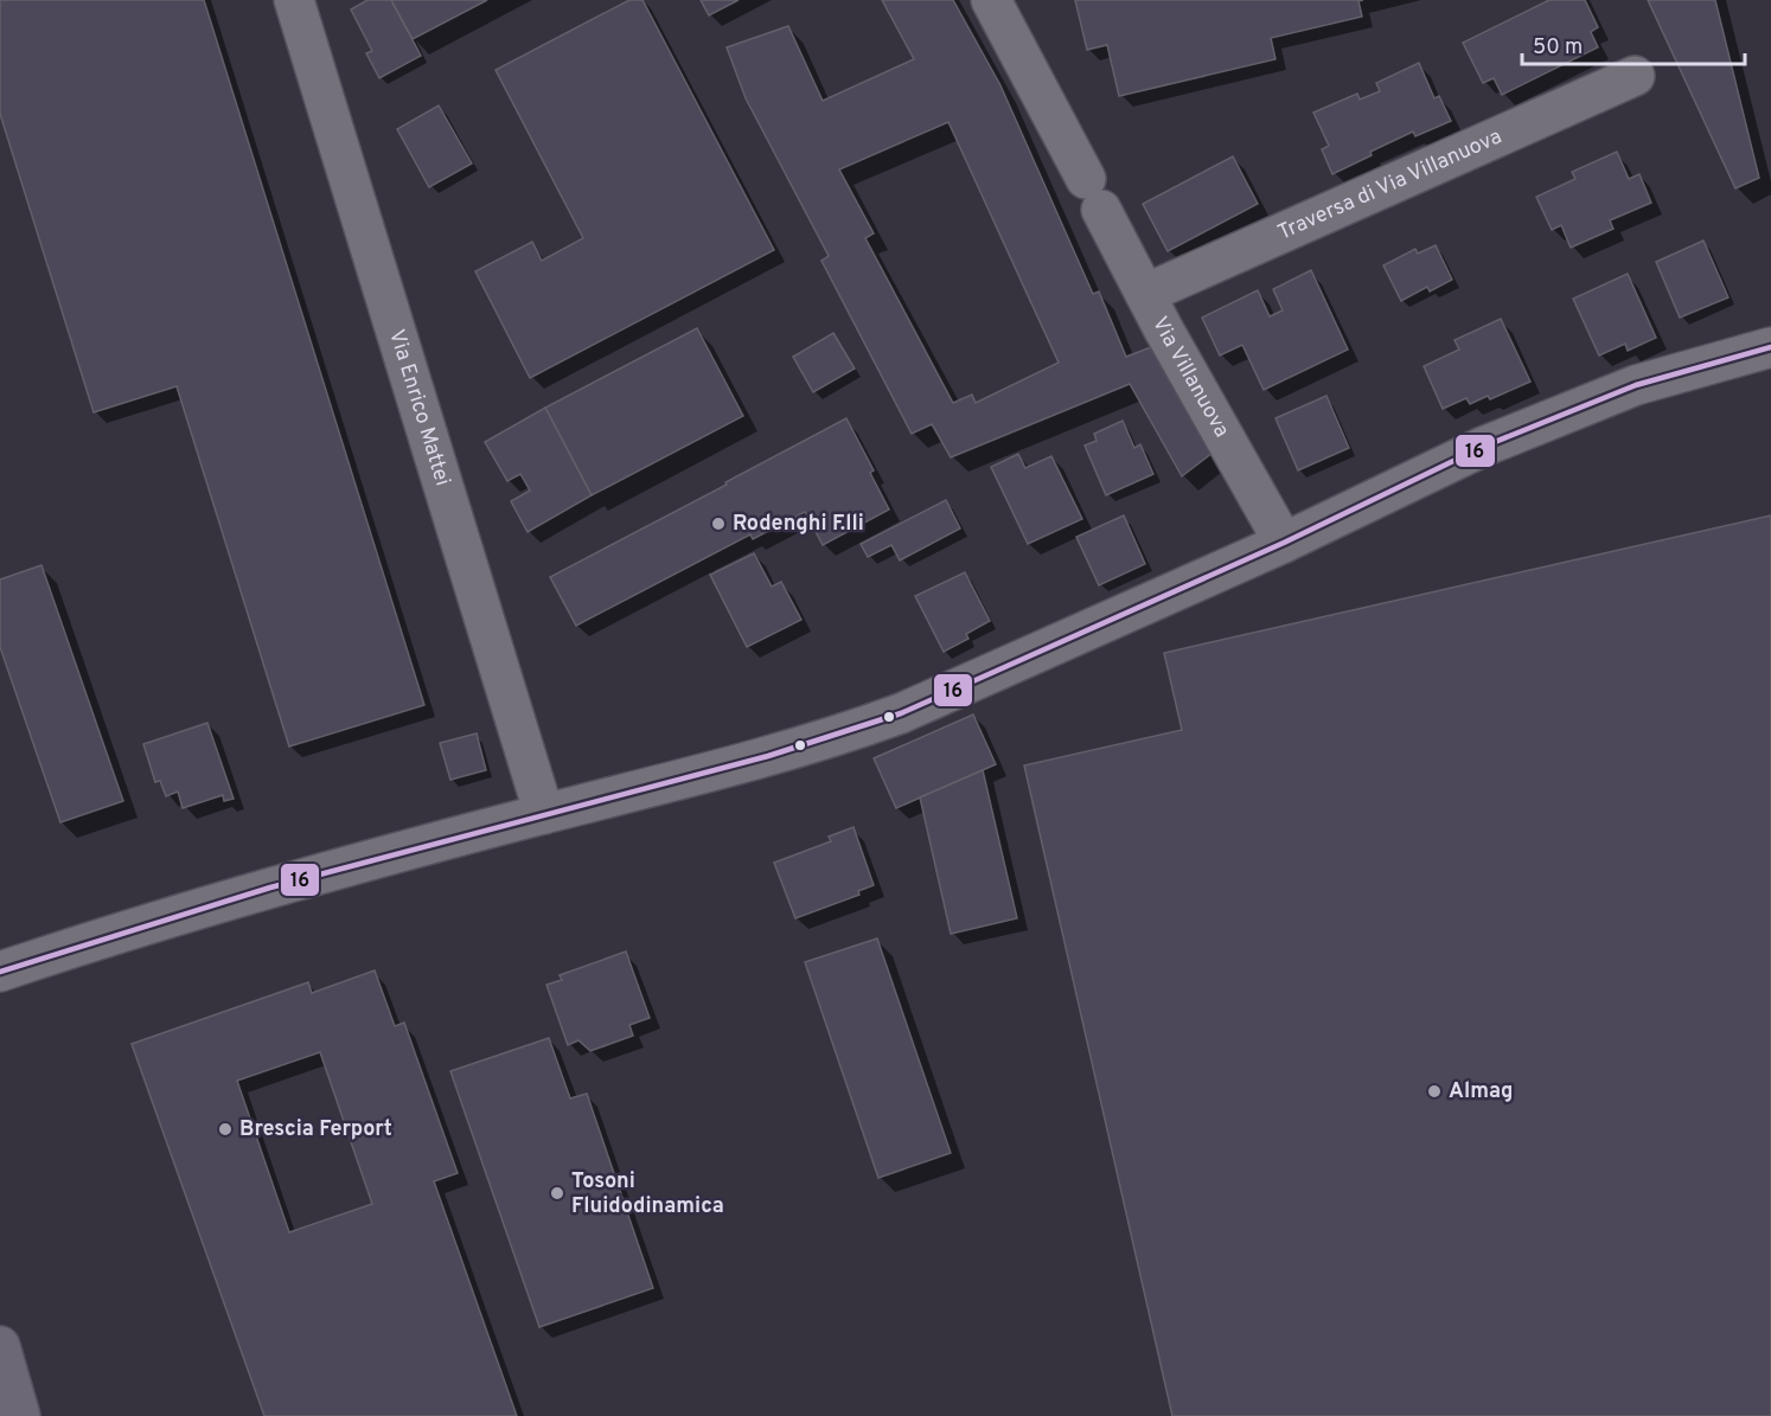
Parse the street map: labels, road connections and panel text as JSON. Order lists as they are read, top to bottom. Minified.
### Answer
{"streets":{"street":["Traversa di Via Villanuova","Via Villanuova","Via Enrico Mattei"]},"crossings":[["Traversa di Via Villanuova","Via Villanuova"]],"places":["Rodenghi F.lli","Almag","Brescia Ferport","Tosoni Fluidodinamica"],"lines":["transit line 16"],"scale_bar":"50 m"}
